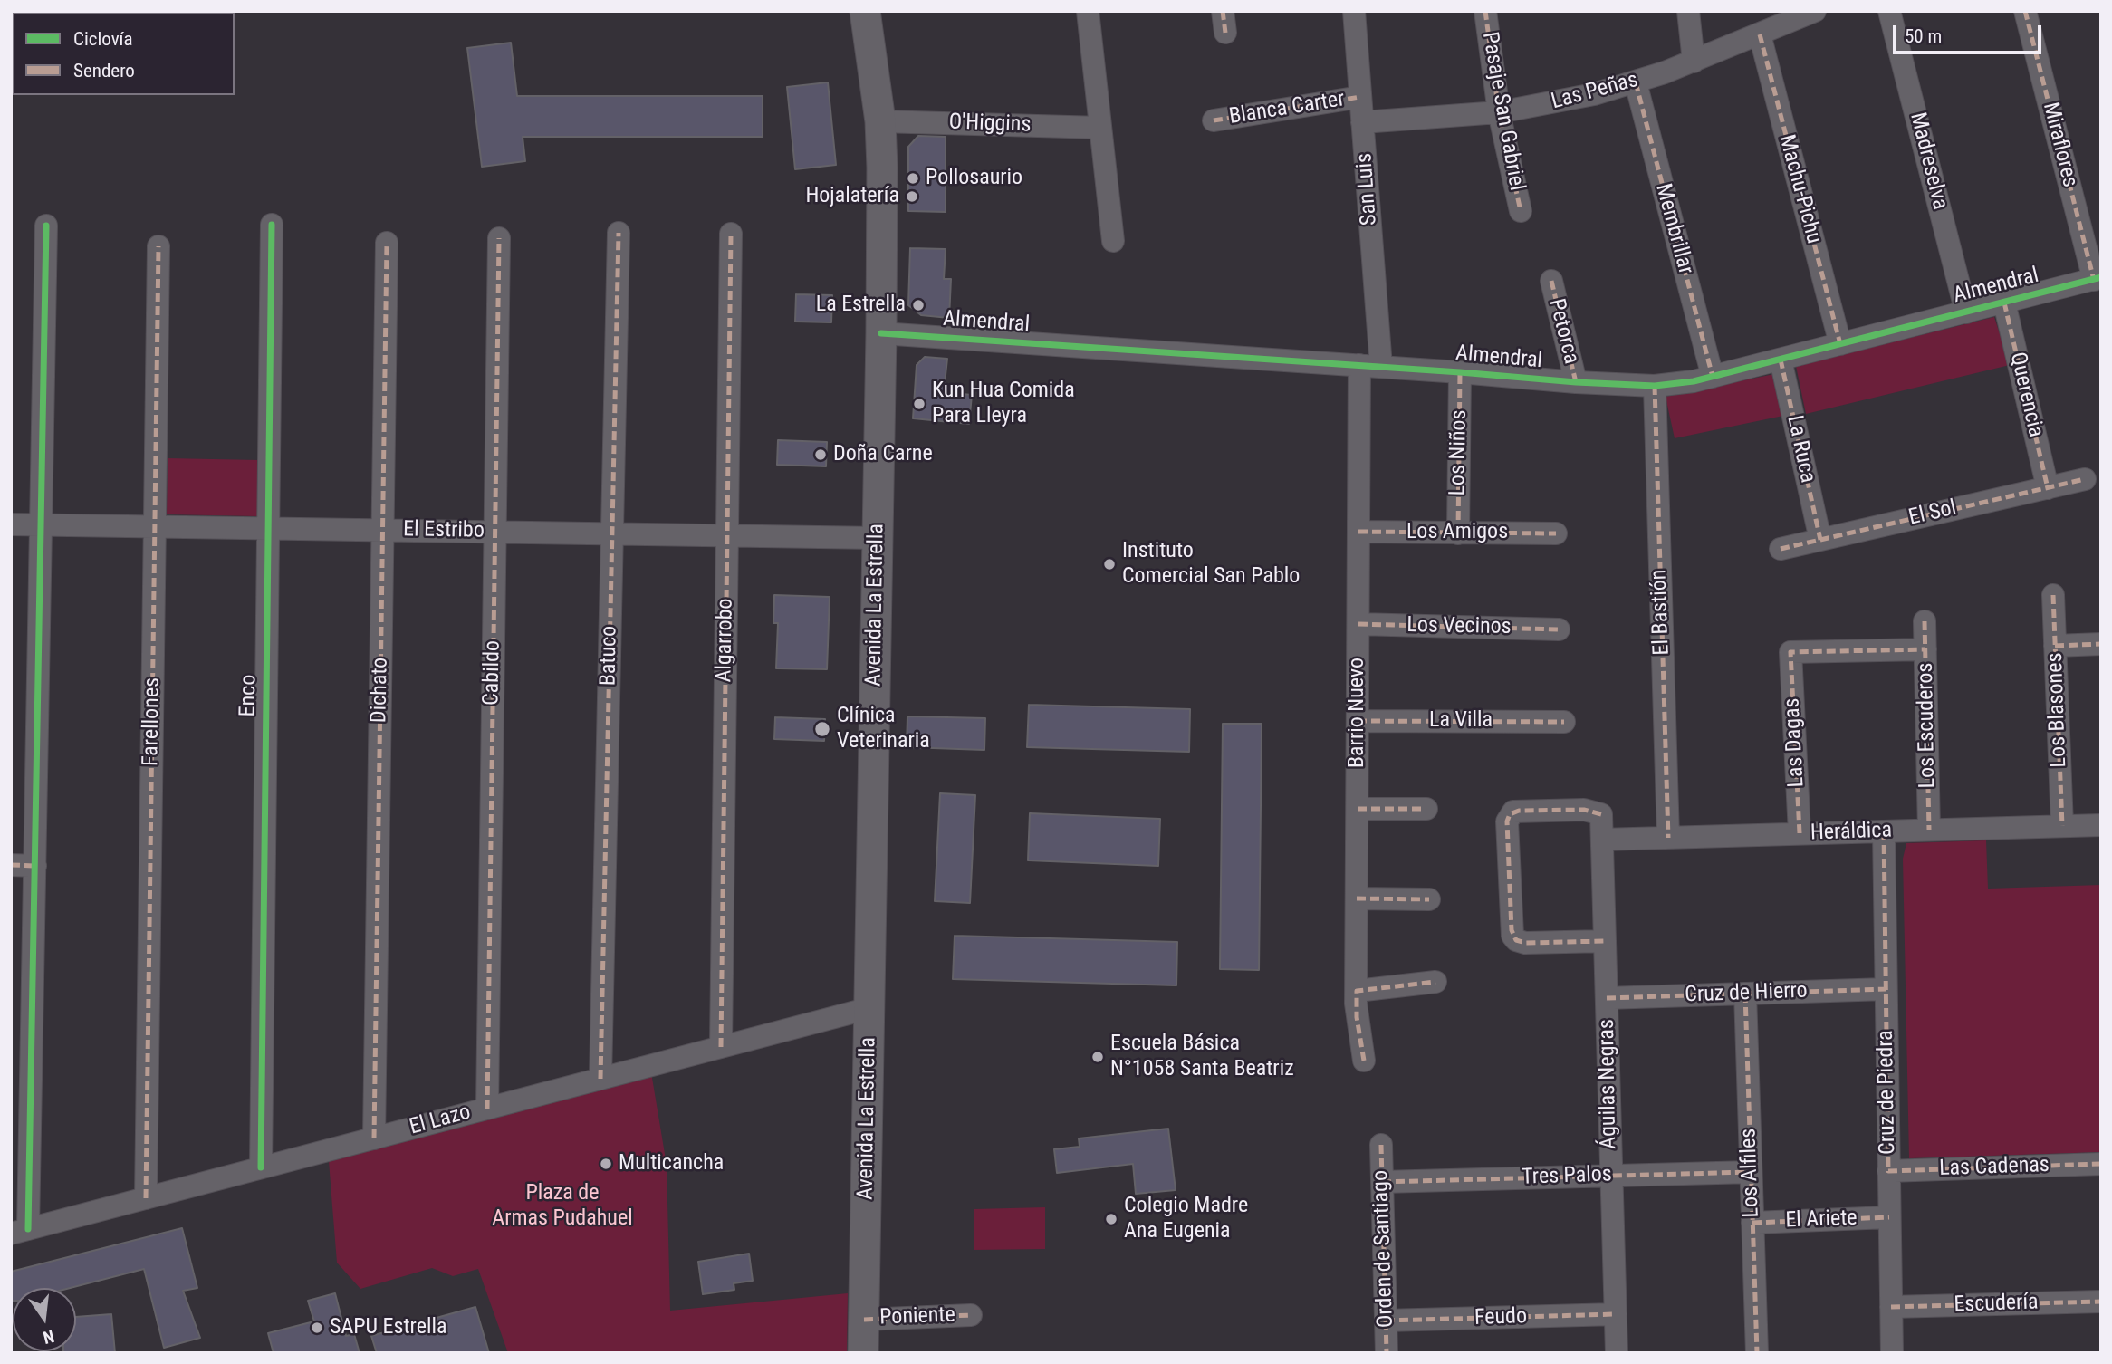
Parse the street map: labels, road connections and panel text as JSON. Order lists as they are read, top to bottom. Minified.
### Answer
{"streets":{"main road":["Avenida La Estrella"],"street":["Las Peñas","Blanca Carter","Pasaje San Gabriel","O'Higgins","Miraflores","Madreselva","San Luis","Machu-Pichu","Membrillar","Almendral","Petorca","Querencia","La Ruca","Los Niños","El Sol","El Estribo","Los Amigos","El Bastión","Los Vecinos","Algarrobo","Batuco","Cabildo","Dichato","Enco","Los Blasones","Barrio Nuevo","La Villa","Farellones","Los Escuderos","Las Dagas","Heráldica","Cruz de Hierro","Águilas Negras","Cruz de Piedra","El Lazo","Las Cadenas","Los Alfiles","Tres Palos","El Ariete","Orden de Santiago","Escudería","Poniente","Feudo"]},"crossings":[["Las Peñas","Pasaje San Gabriel"],["Las Peñas","San Luis"],["Las Peñas","Machu-Pichu"],["Las Peñas","Membrillar"],["Blanca Carter","San Luis"],["O'Higgins","Avenida La Estrella"],["Miraflores","Almendral"],["Madreselva","Almendral"],["San Luis","Almendral"],["San Luis","Barrio Nuevo"],["Machu-Pichu","Almendral"],["Membrillar","Almendral"],["Almendral","Petorca"],["Almendral","Querencia"],["Almendral","La Ruca"],["Almendral","Los Niños"],["Almendral","Avenida La Estrella"],["Almendral","El Bastión"],["Almendral","Barrio Nuevo"],["Querencia","El Sol"],["La Ruca","El Sol"],["Los Niños","Los Amigos"],["El Estribo","Avenida La Estrella"],["El Estribo","Algarrobo"],["El Estribo","Batuco"],["El Estribo","Cabildo"],["El Estribo","Dichato"],["El Estribo","Enco"],["El Estribo","Farellones"],["Los Amigos","Barrio Nuevo"],["Avenida La Estrella","El Lazo"],["Avenida La Estrella","Poniente"],["El Bastión","Heráldica"],["Los Vecinos","Barrio Nuevo"],["Algarrobo","El Lazo"],["Batuco","El Lazo"],["Cabildo","El Lazo"],["Dichato","El Lazo"],["Enco","El Lazo"],["Los Blasones","Heráldica"],["Barrio Nuevo","La Villa"],["Farellones","El Lazo"],["Los Escuderos","Las Dagas"],["Los Escuderos","Heráldica"],["Las Dagas","Heráldica"],["Heráldica","Águilas Negras"],["Heráldica","Cruz de Piedra"],["Cruz de Hierro","Águilas Negras"],["Cruz de Hierro","Cruz de Piedra"],["Cruz de Hierro","Los Alfiles"],["Águilas Negras","Tres Palos"],["Águilas Negras","Feudo"],["Cruz de Piedra","Las Cadenas"],["Cruz de Piedra","El Ariete"],["Cruz de Piedra","Escudería"],["Los Alfiles","Tres Palos"],["Los Alfiles","El Ariete"],["Tres Palos","Orden de Santiago"],["Orden de Santiago","Feudo"]],"parks":["Plaza de Armas Pudahuel"],"places":["Pollosaurio","Hojalatería","La Estrella","Kun Hua Comida Para Lleyra","Doña Carne","Instituto Comercial San Pablo","Clínica Veterinaria","Escuela Básica N°1058 Santa Beatriz","Multicancha","Colegio Madre Ana Eugenia","SAPU Estrella"],"legend":["Ciclovía","Sendero"],"scale_bar":"50 m","north":"bottom"}
